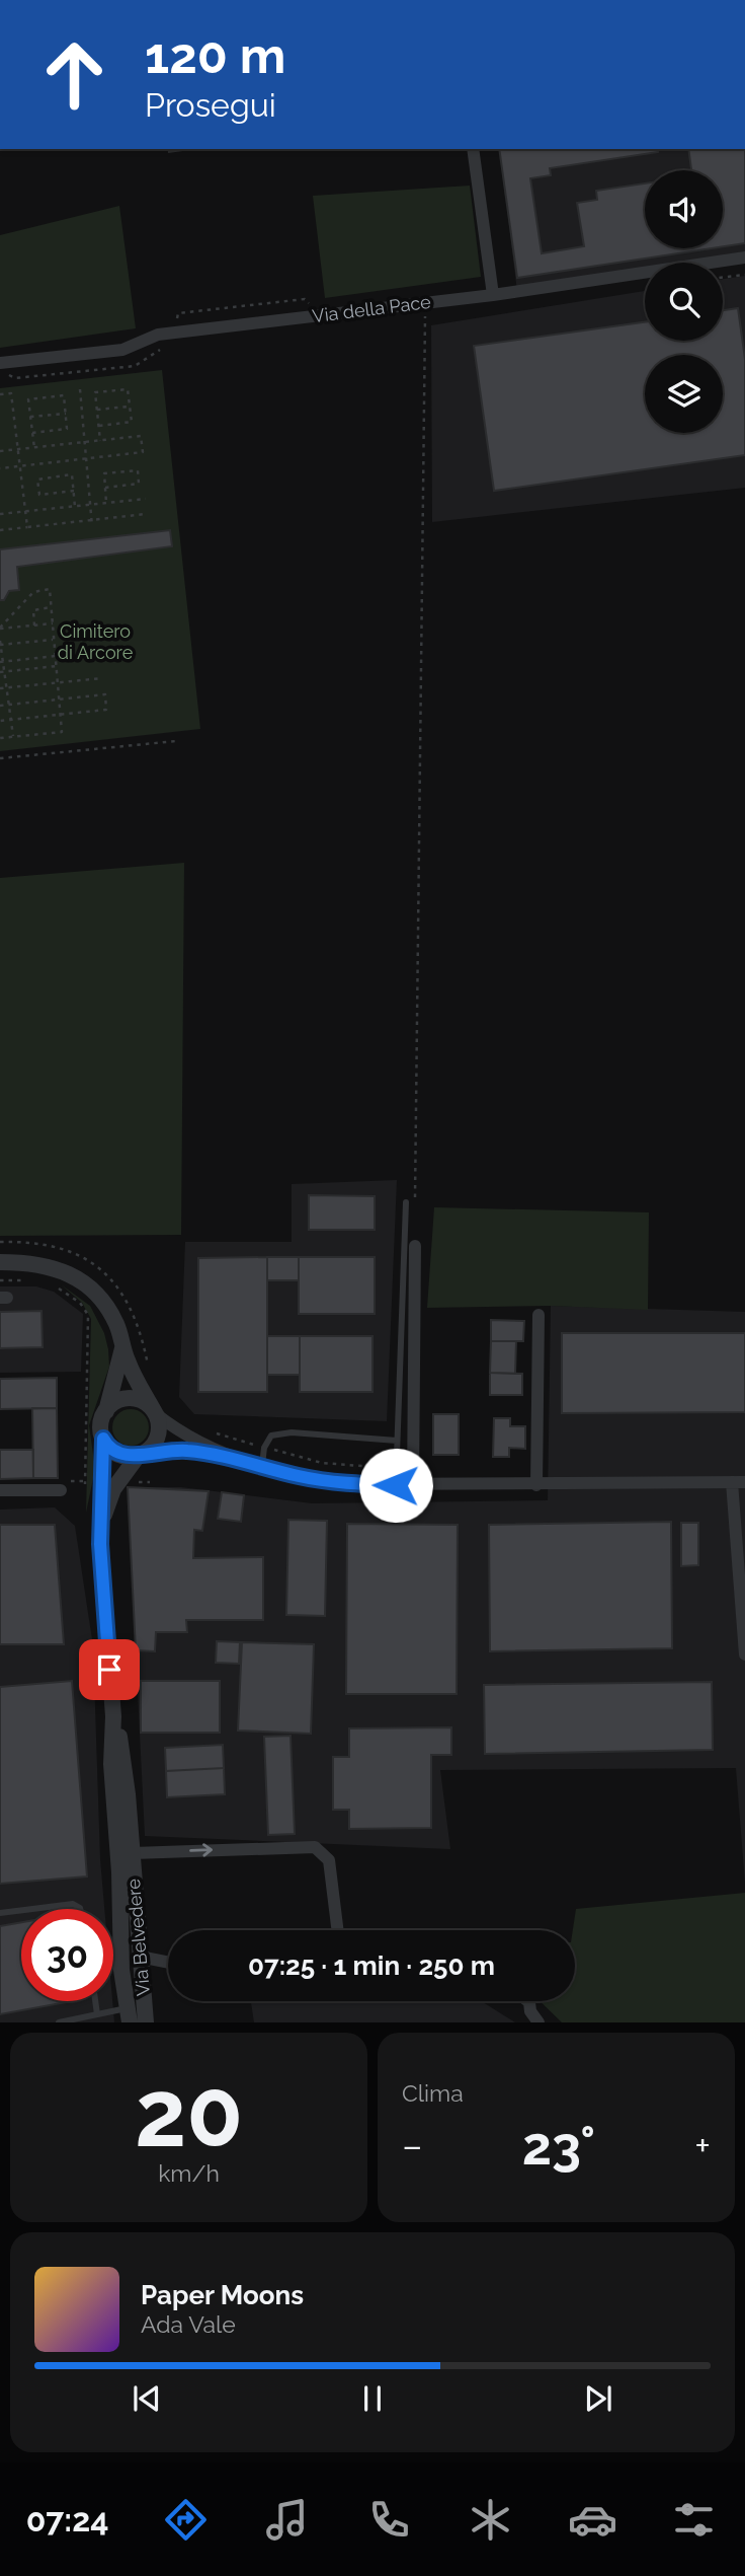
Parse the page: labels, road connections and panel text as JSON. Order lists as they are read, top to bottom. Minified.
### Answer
{"streets":{"street":["Via della Pace","Via Belvedere"]},"parks":["Cimitero di Arcore"],"page":{"turn":["120 m","Prosegui"],"limit":"30","trip":"07:25 · 1 min · 250 m","tile":[["20","km/h"],"Clima"],"heat":["−","23°","+"],"song":["Paper Moons","Ada Vale"],"tabs":"07:24"}}
